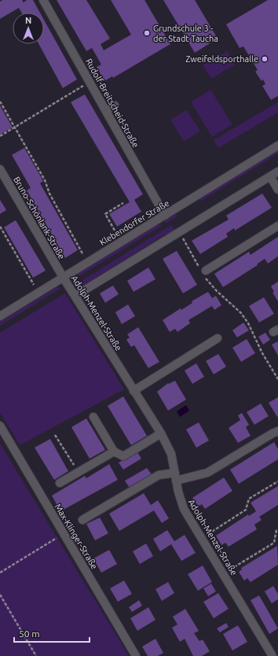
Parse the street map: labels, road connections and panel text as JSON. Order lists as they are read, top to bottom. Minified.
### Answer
{"streets":{"street":["Rudolf-Breitscheid-Straße","Bruno-Schönlank-Straße","Klebendorfer Straße","Adolph-Menzel-Straße","Max-Klinger-Straße"]},"crossings":[["Rudolf-Breitscheid-Straße","Klebendorfer Straße"],["Bruno-Schönlank-Straße","Klebendorfer Straße"],["Bruno-Schönlank-Straße","Adolph-Menzel-Straße"],["Klebendorfer Straße","Adolph-Menzel-Straße"]],"places":["Grundschule 3 - der Stadt Taucha","Zweifeldsporthalle"],"scale_bar":"50 m","north":"top"}
